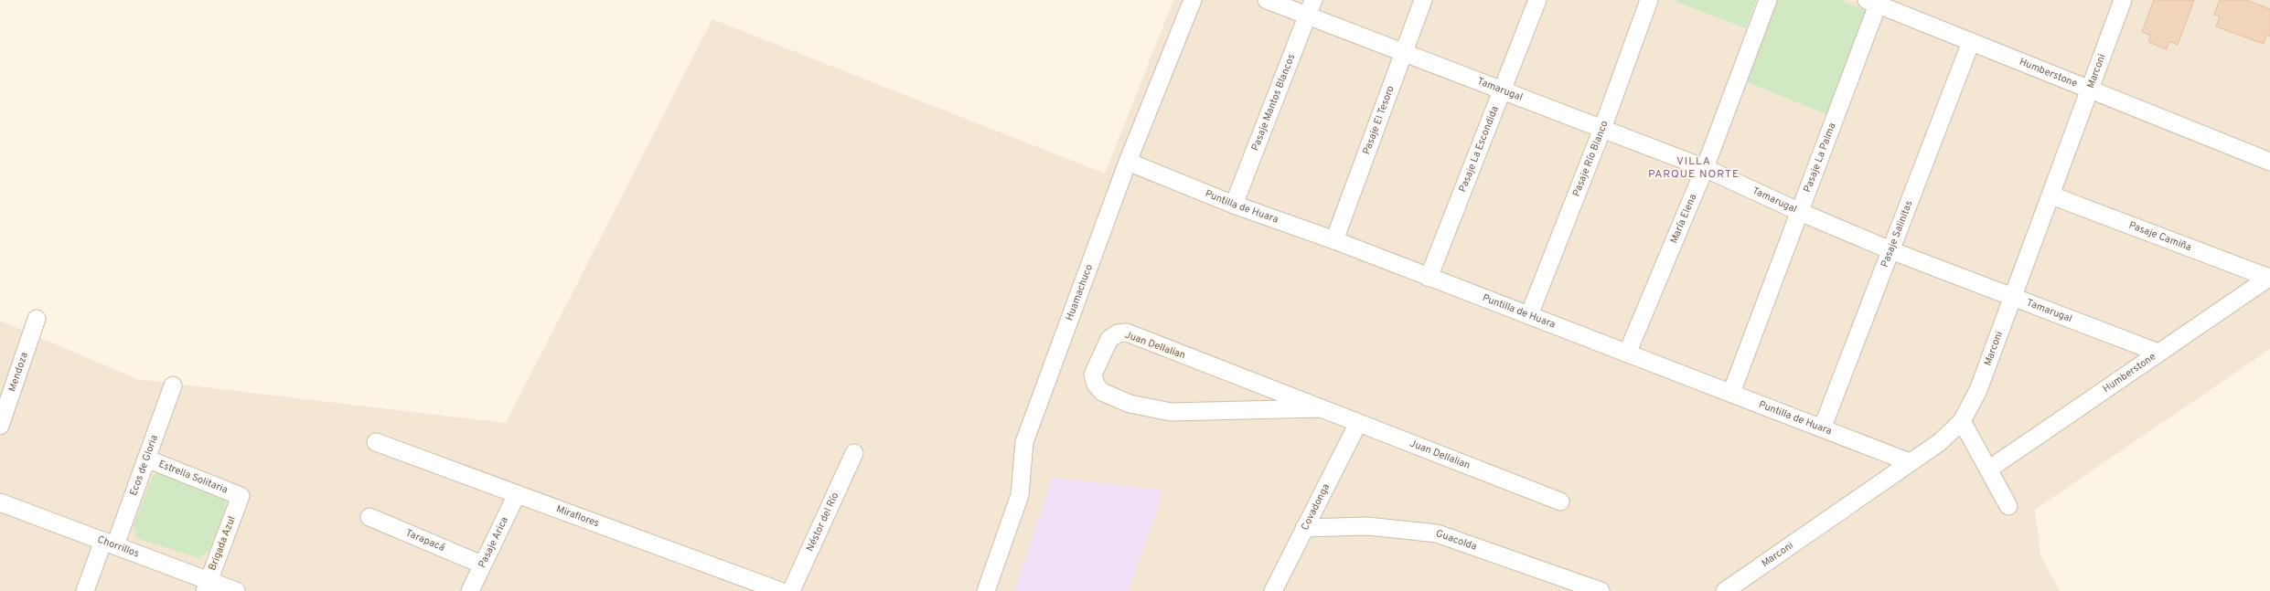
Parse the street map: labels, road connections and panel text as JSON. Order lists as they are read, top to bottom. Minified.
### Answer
{"streets":{"street":["Marconi","Humberstone","Tamarugal","Pasaje Mantos Blancos","Pasaje El Tesoro","Pasaje La Escondida","Pasaje Río Blanco","Pasaje La Palma","Puntilla de Huara","María Elena","Pasaje Salinitas","Pasaje Camiña","Huamachuco","Juan Dellalian","Mendoza","Ecos de Gloria","Estrella Solitaria","Covadonga","Miraflores","Néstor del Río","Tarapacá","Guacolda","Pasaje Arica","Brigada Azul","Chorrillos"]},"crossings":[["Marconi","Humberstone"],["Marconi","Tamarugal"],["Marconi","Puntilla de Huara"],["Marconi","Pasaje Camiña"],["Humberstone","Tamarugal"],["Humberstone","Pasaje La Palma"],["Humberstone","Pasaje Salinitas"],["Humberstone","Pasaje Camiña"],["Tamarugal","Pasaje Mantos Blancos"],["Tamarugal","Pasaje El Tesoro"],["Tamarugal","Pasaje La Escondida"],["Tamarugal","Pasaje Río Blanco"],["Tamarugal","Pasaje La Palma"],["Tamarugal","María Elena"],["Tamarugal","Pasaje Salinitas"],["Pasaje Mantos Blancos","Puntilla de Huara"],["Pasaje El Tesoro","Puntilla de Huara"],["Pasaje La Escondida","Puntilla de Huara"],["Pasaje Río Blanco","Puntilla de Huara"],["Pasaje La Palma","Puntilla de Huara"],["Puntilla de Huara","María Elena"],["Puntilla de Huara","Pasaje Salinitas"],["Puntilla de Huara","Huamachuco"],["Juan Dellalian","Covadonga"],["Ecos de Gloria","Estrella Solitaria"],["Ecos de Gloria","Chorrillos"],["Estrella Solitaria","Brigada Azul"],["Covadonga","Guacolda"],["Miraflores","Pasaje Arica"],["Tarapacá","Pasaje Arica"],["Brigada Azul","Chorrillos"]],"districts":["VILLA PARQUE NORTE"]}
